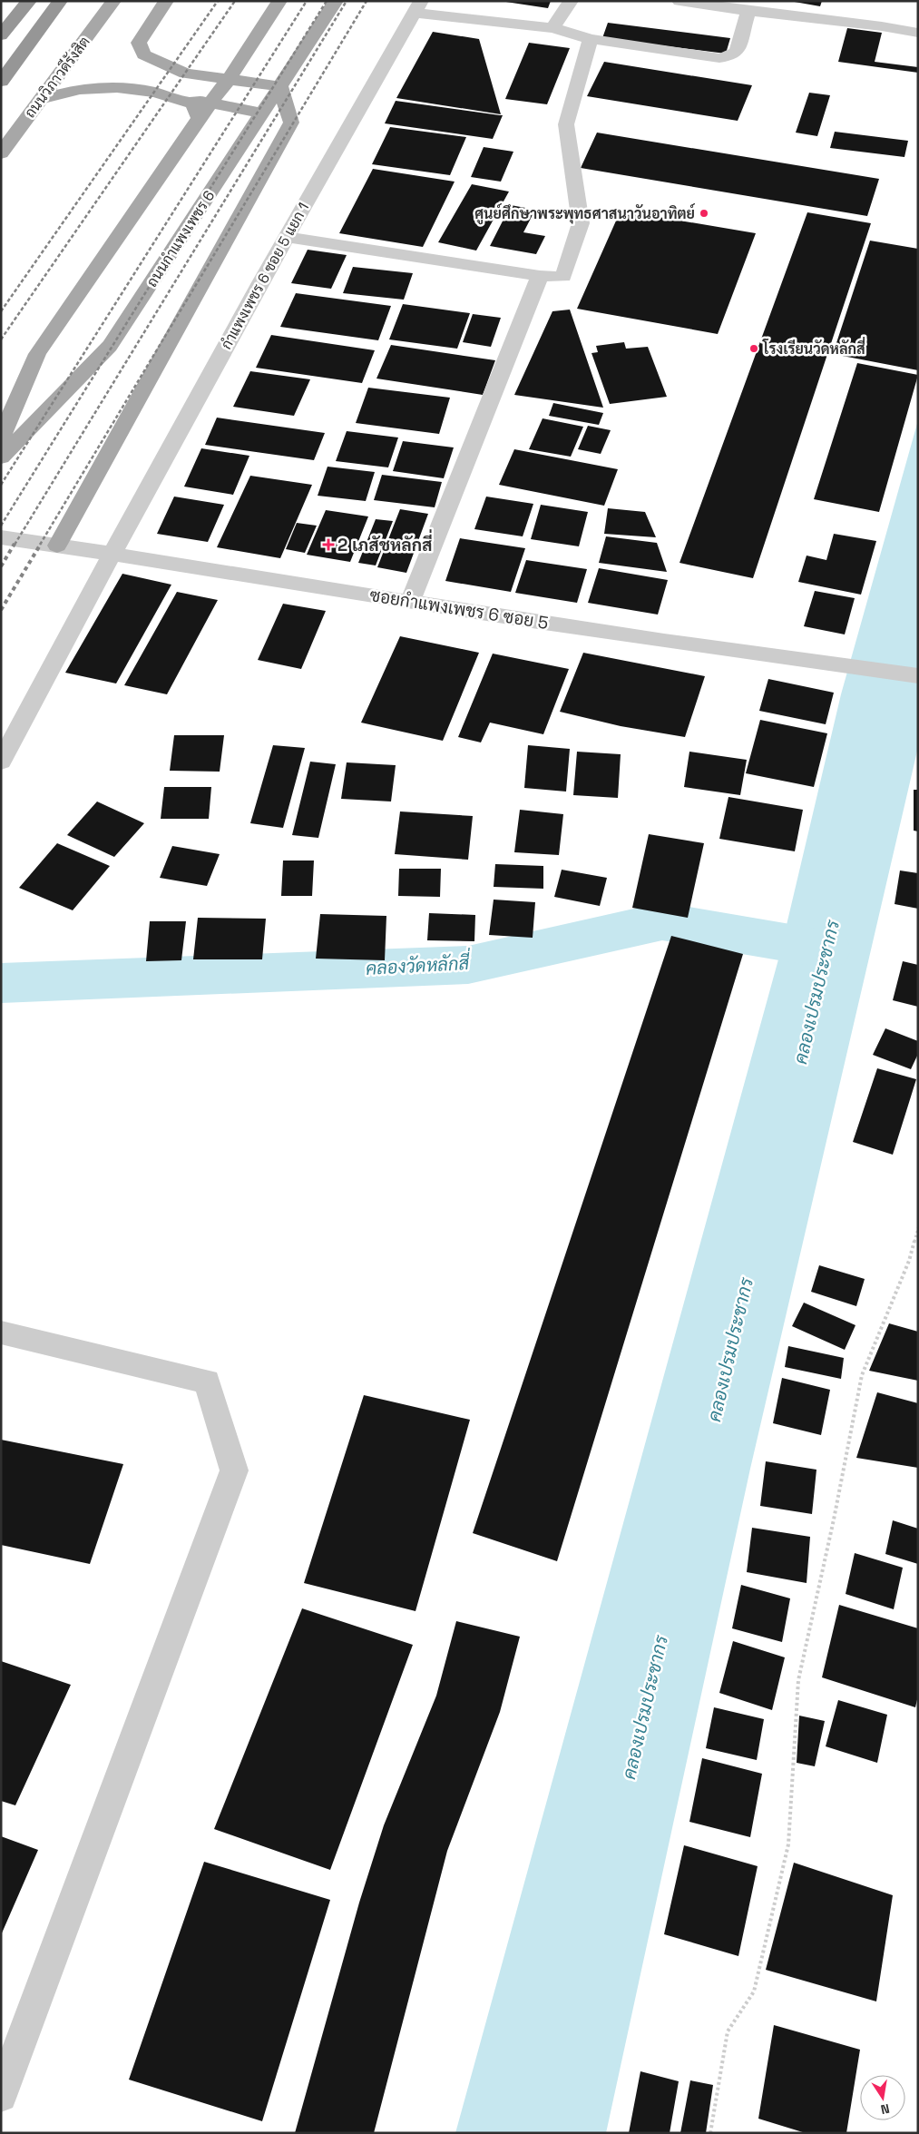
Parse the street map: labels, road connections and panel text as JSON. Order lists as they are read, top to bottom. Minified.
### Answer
{"streets":{"main road":["ถนนวิภาวดีรังสิต","ถนนกำแพงเพชร 6"],"street":["กำแพงเพชร 6 ซอย 5 แยก 1","ซอยกำแพงเพชร 6 ซอย 5"]},"crossings":[["กำแพงเพชร 6 ซอย 5 แยก 1","ซอยกำแพงเพชร 6 ซอย 5"]],"water":["คลองวัดหลักสี่","คลองเปรมประชากร"],"places":{"other":["ศูนย์ศึกษาพระพุทธศาสนาวันอาทิตย์","โรงเรียนวัดหลักสี่"],"health":["2 เภสัชหลักสี่"]},"north":"bottom"}
